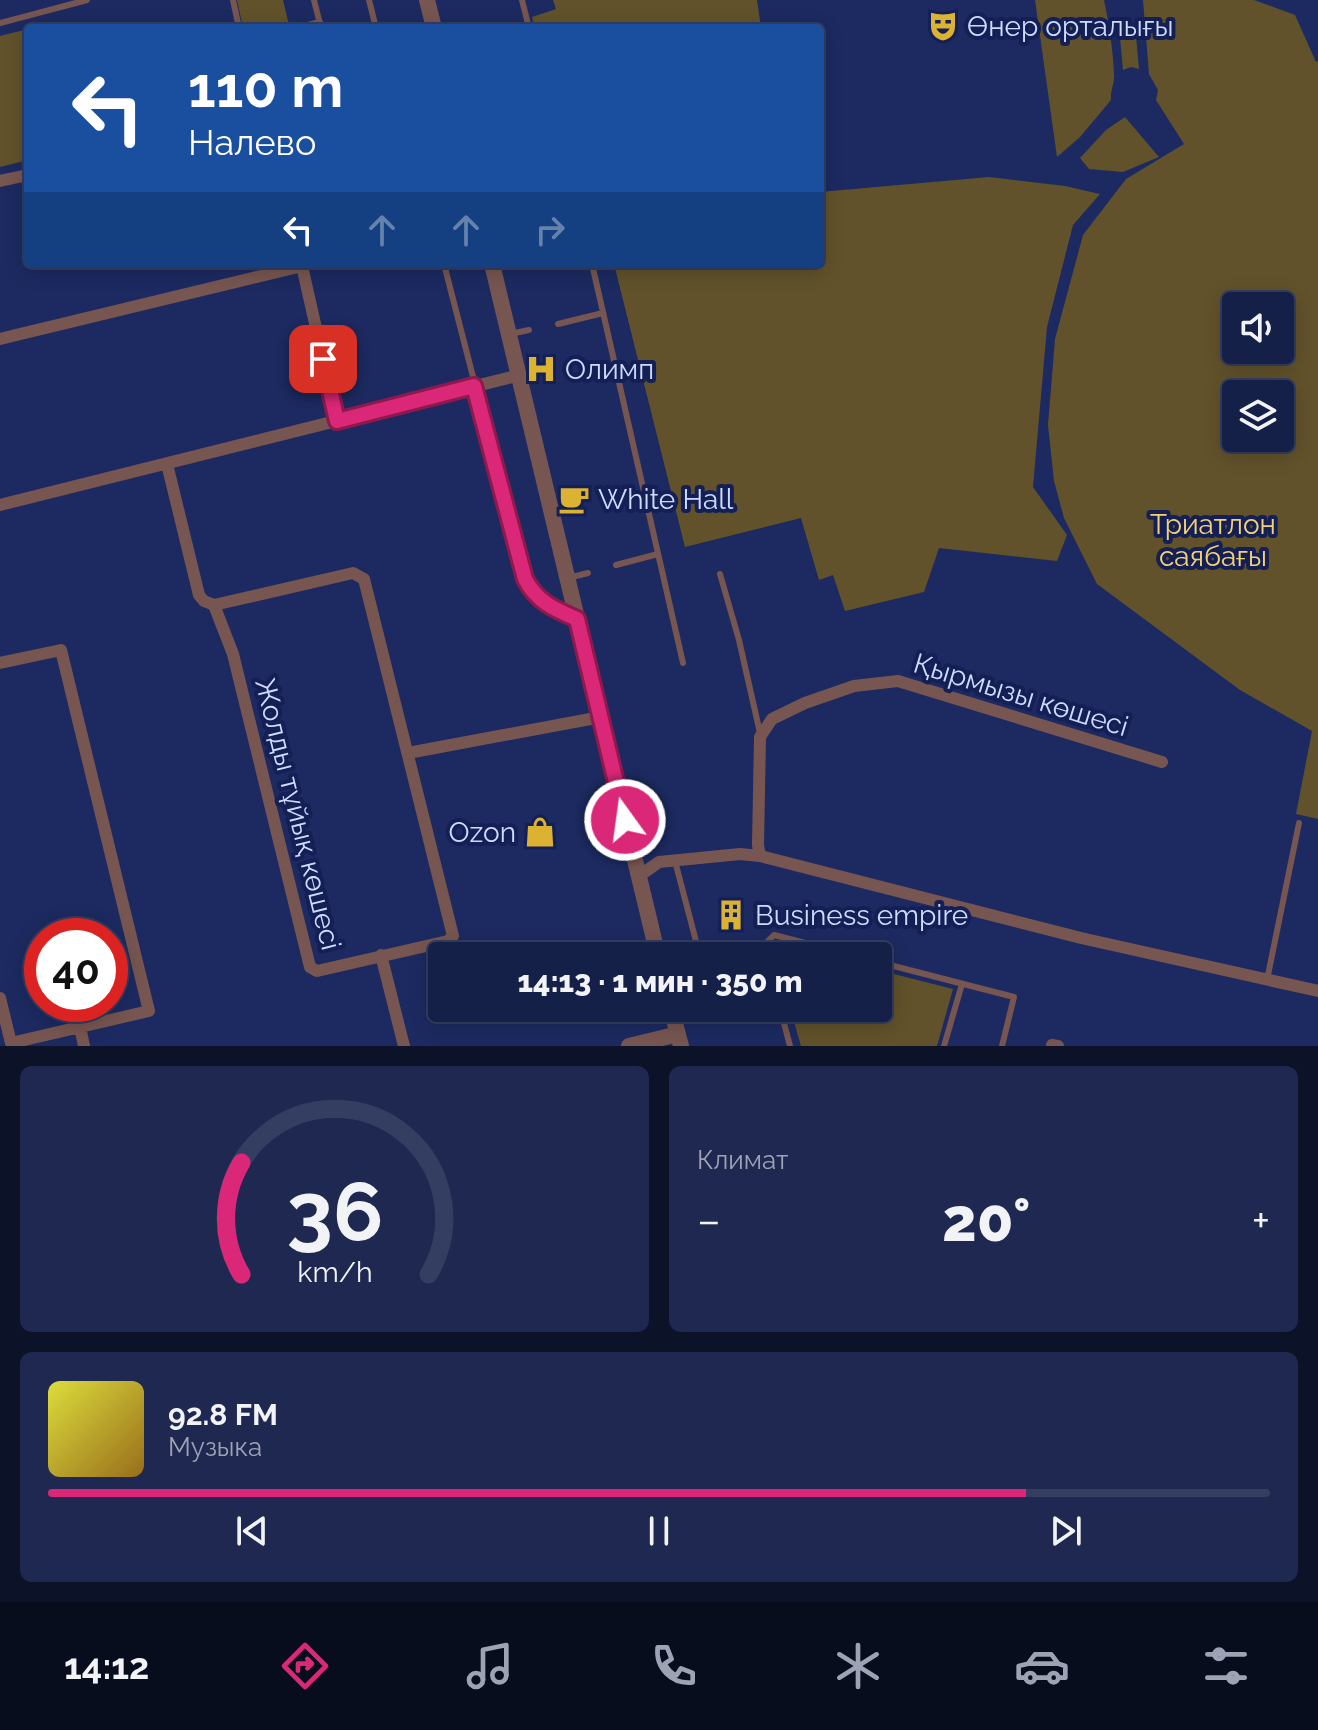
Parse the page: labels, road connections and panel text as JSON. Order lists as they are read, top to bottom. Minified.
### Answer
{"streets":{"street":["Қырмызы көшесі","Жолды тұйық көшесі"]},"parks":["Триатлон саябағы"],"places":{"theatre":["Өнер орталығы"],"hospital":["Олимп"],"cafe":["White Hall"],"shop":["Ozon"],"building":["Business empire"]},"page":{"turn":["110 m","Налево"],"limit":"40","trip":"14:13 · 1 мин · 350 m","tile":"Климат","heat":["−","20°","+"],"song":["92.8 FM","Музыка"],"tabs":"14:12","gauge":["36","km/h"]}}
